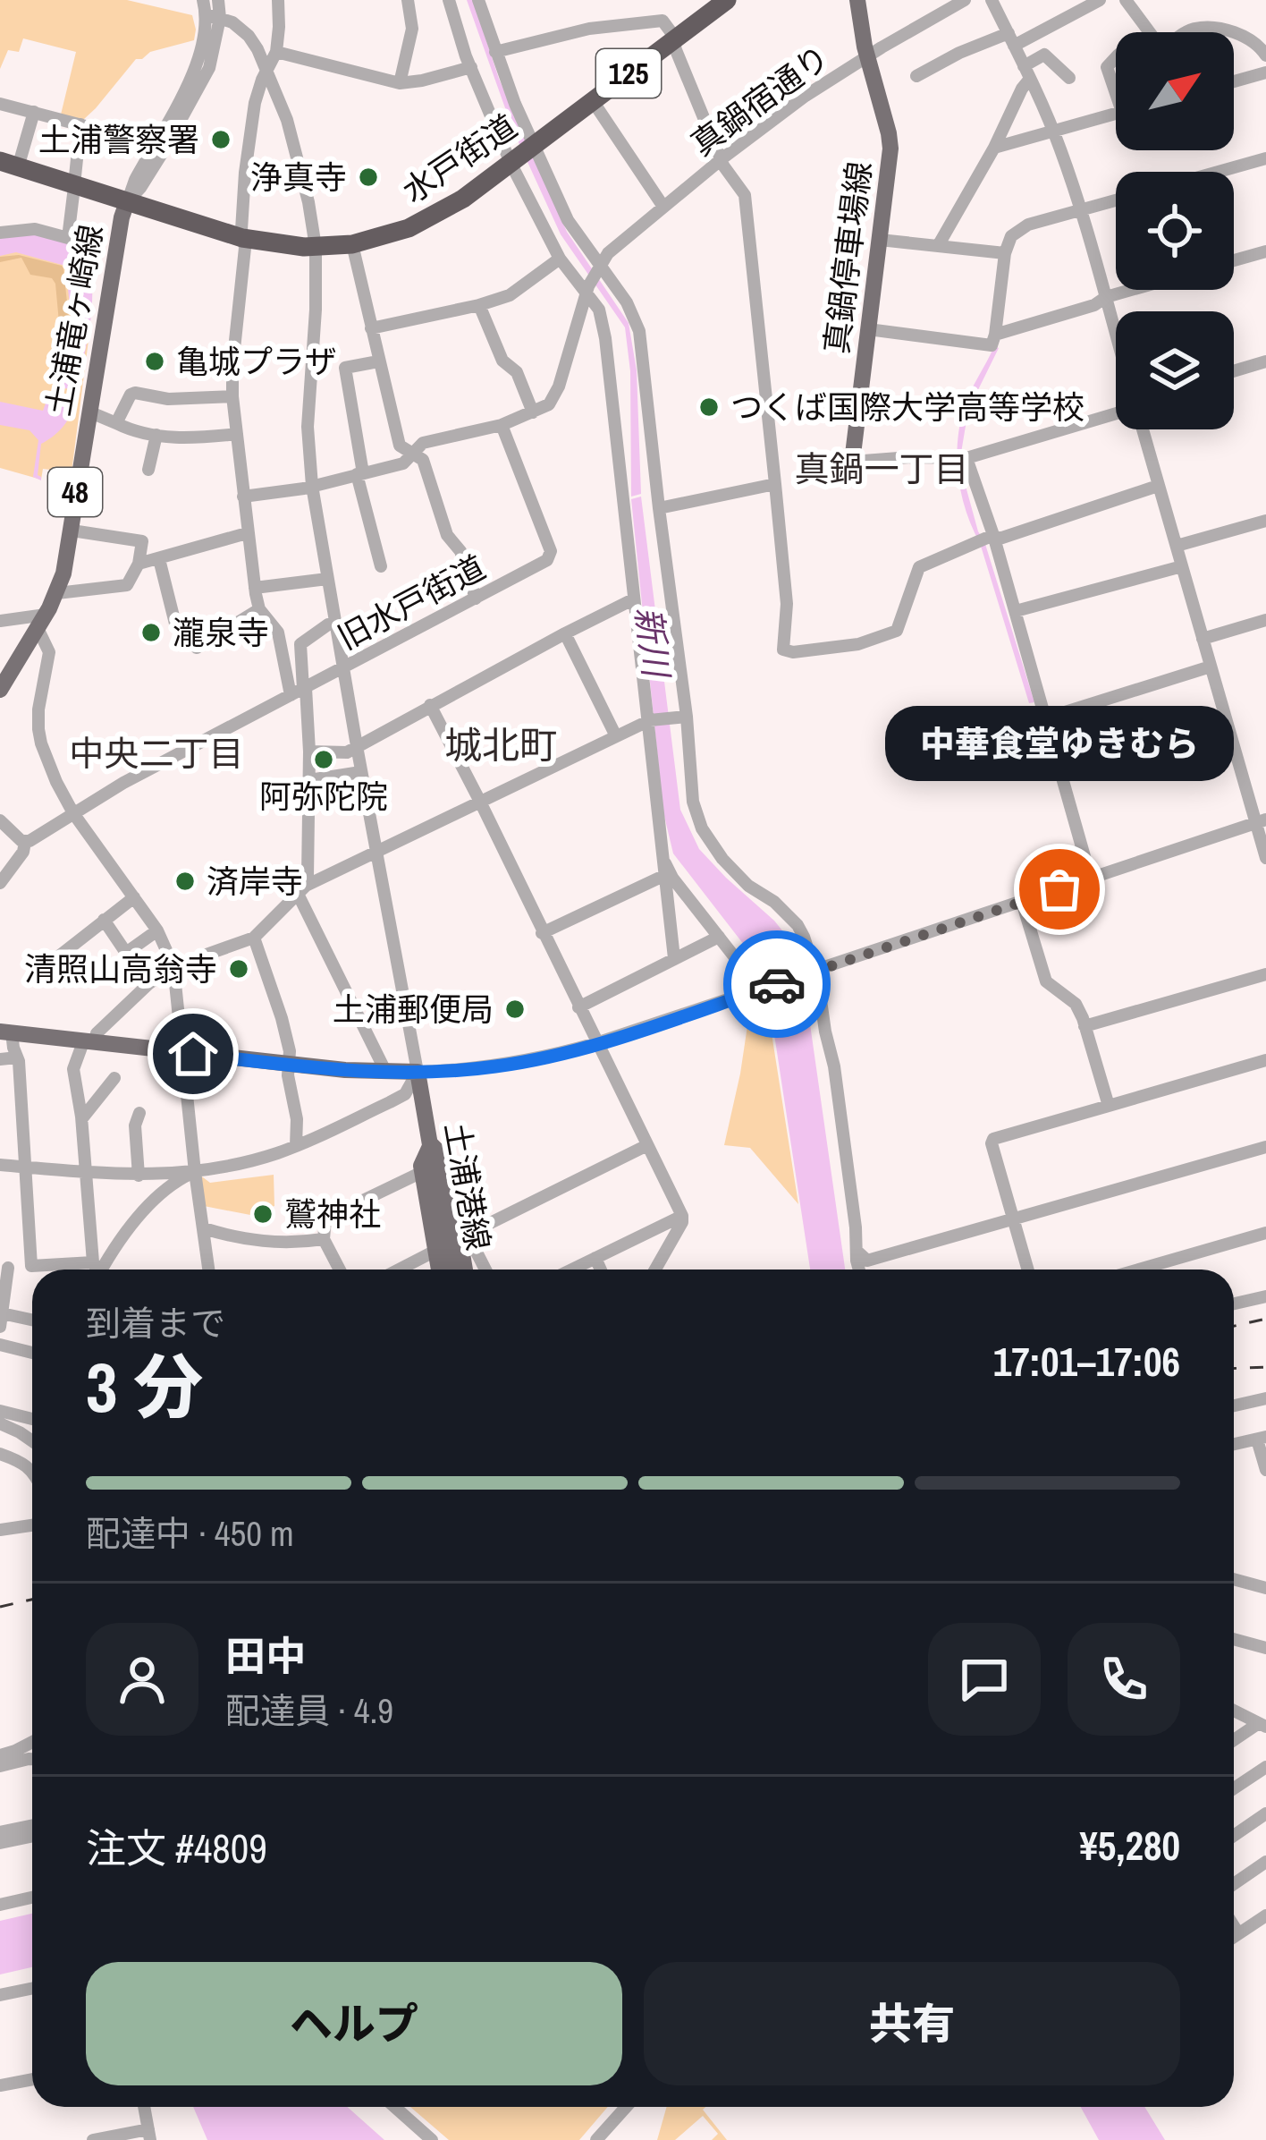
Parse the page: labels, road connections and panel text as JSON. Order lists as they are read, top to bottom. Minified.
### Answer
{"streets":{"highway":["125","水戸街道"],"main road":["真鍋停車場線","土浦竜ヶ崎線","48","土浦港線"],"street":["真鍋宿通り","旧水戸街道"]},"crossings":[["真鍋宿通り","真鍋停車場線"],["水戸街道","土浦竜ヶ崎線"]],"districts":["真鍋一丁目","城北町","中央二丁目"],"water":["新川"],"places":["土浦警察署","浄真寺","亀城プラザ","つくば国際大学高等学校","瀧泉寺","阿弥陀院","済岸寺","中華食堂ゆきむら","清照山高翁寺","土浦郵便局","鷲神社"],"north":"top right","page":{"bubble":"中華食堂ゆきむら","heading":["3 分","到着まで","17:01–17:06"],"panel":["田中","配達員 · 4.9","注文 #4809","¥5,280"],"bar":"配達中 · 450 m","buttons":["ヘルプ","共有"]}}
